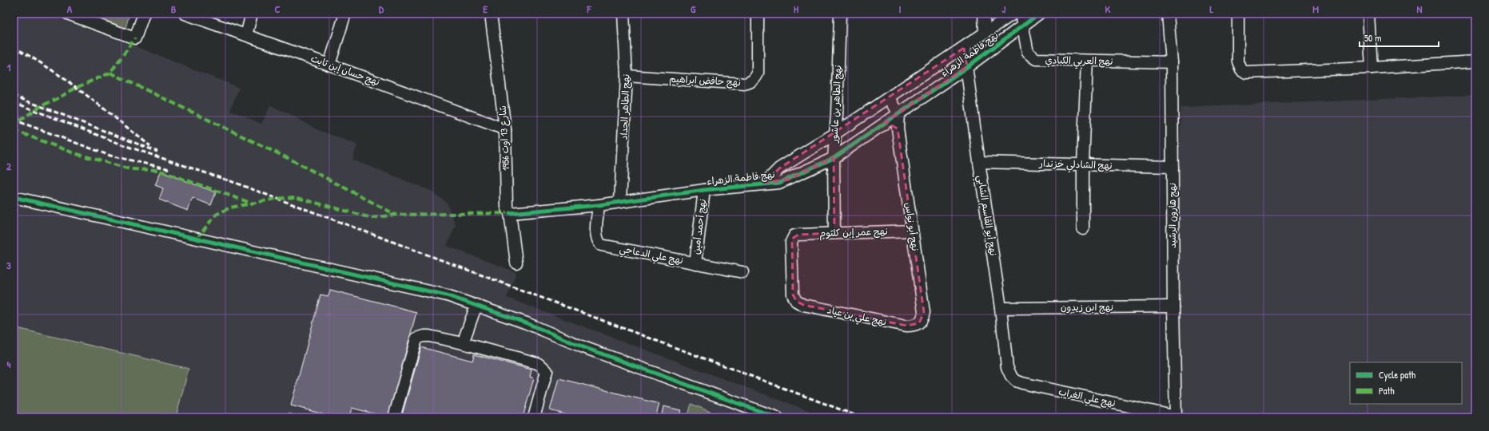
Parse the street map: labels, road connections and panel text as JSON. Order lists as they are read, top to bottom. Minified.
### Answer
{"streets":{"street":["نهج فاطمة الزهراء","نهج العربي الكبادي","نهج حسان إبن ثابت","نهج حافض ابراهيم","نهج الطاهر بن عاشور","نهج الطاهر الحداد","شارع 13 اوت 1956","نهج الشادلي خزندار","نهج أبو القاسم الشابي","نهج هارون الرشيد","نهج أحمد أمين","نهج أبو نواس","نهج عمر إبن كلثوم","نهج علي الدعاجي","نهج ابن زيدون","نهج علي بن عياد","نهج علي الغراب"]},"crossings":[["نهج فاطمة الزهراء","نهج العربي الكبادي"],["نهج فاطمة الزهراء","نهج الطاهر بن عاشور"],["نهج فاطمة الزهراء","نهج الطاهر الحداد"],["نهج فاطمة الزهراء","شارع 13 اوت 1956"],["نهج فاطمة الزهراء","نهج أبو القاسم الشابي"],["نهج فاطمة الزهراء","نهج أحمد أمين"],["نهج فاطمة الزهراء","نهج أبو نواس"],["نهج فاطمة الزهراء","نهج علي الدعاجي"],["نهج العربي الكبادي","نهج هارون الرشيد"],["نهج حسان إبن ثابت","شارع 13 اوت 1956"],["نهج حافض ابراهيم","نهج الطاهر الحداد"],["نهج الطاهر بن عاشور","نهج عمر إبن كلثوم"],["نهج الشادلي خزندار","نهج أبو القاسم الشابي"],["نهج الشادلي خزندار","نهج هارون الرشيد"],["نهج أبو القاسم الشابي","نهج ابن زيدون"],["نهج أبو القاسم الشابي","نهج علي الغراب"],["نهج هارون الرشيد","نهج ابن زيدون"],["نهج هارون الرشيد","نهج علي الغراب"],["نهج أحمد أمين","نهج علي الدعاجي"],["نهج أبو نواس","نهج عمر إبن كلثوم"],["نهج أبو نواس","نهج علي بن عياد"],["نهج عمر إبن كلثوم","نهج علي بن عياد"]],"legend":["Cycle path","Path"],"scale_bar":"50 m","grid":{"columns":["A","B","C","D","E","F","G","H","I","J","K","L","M","N"],"rows":["1","2","3","4"]}}
